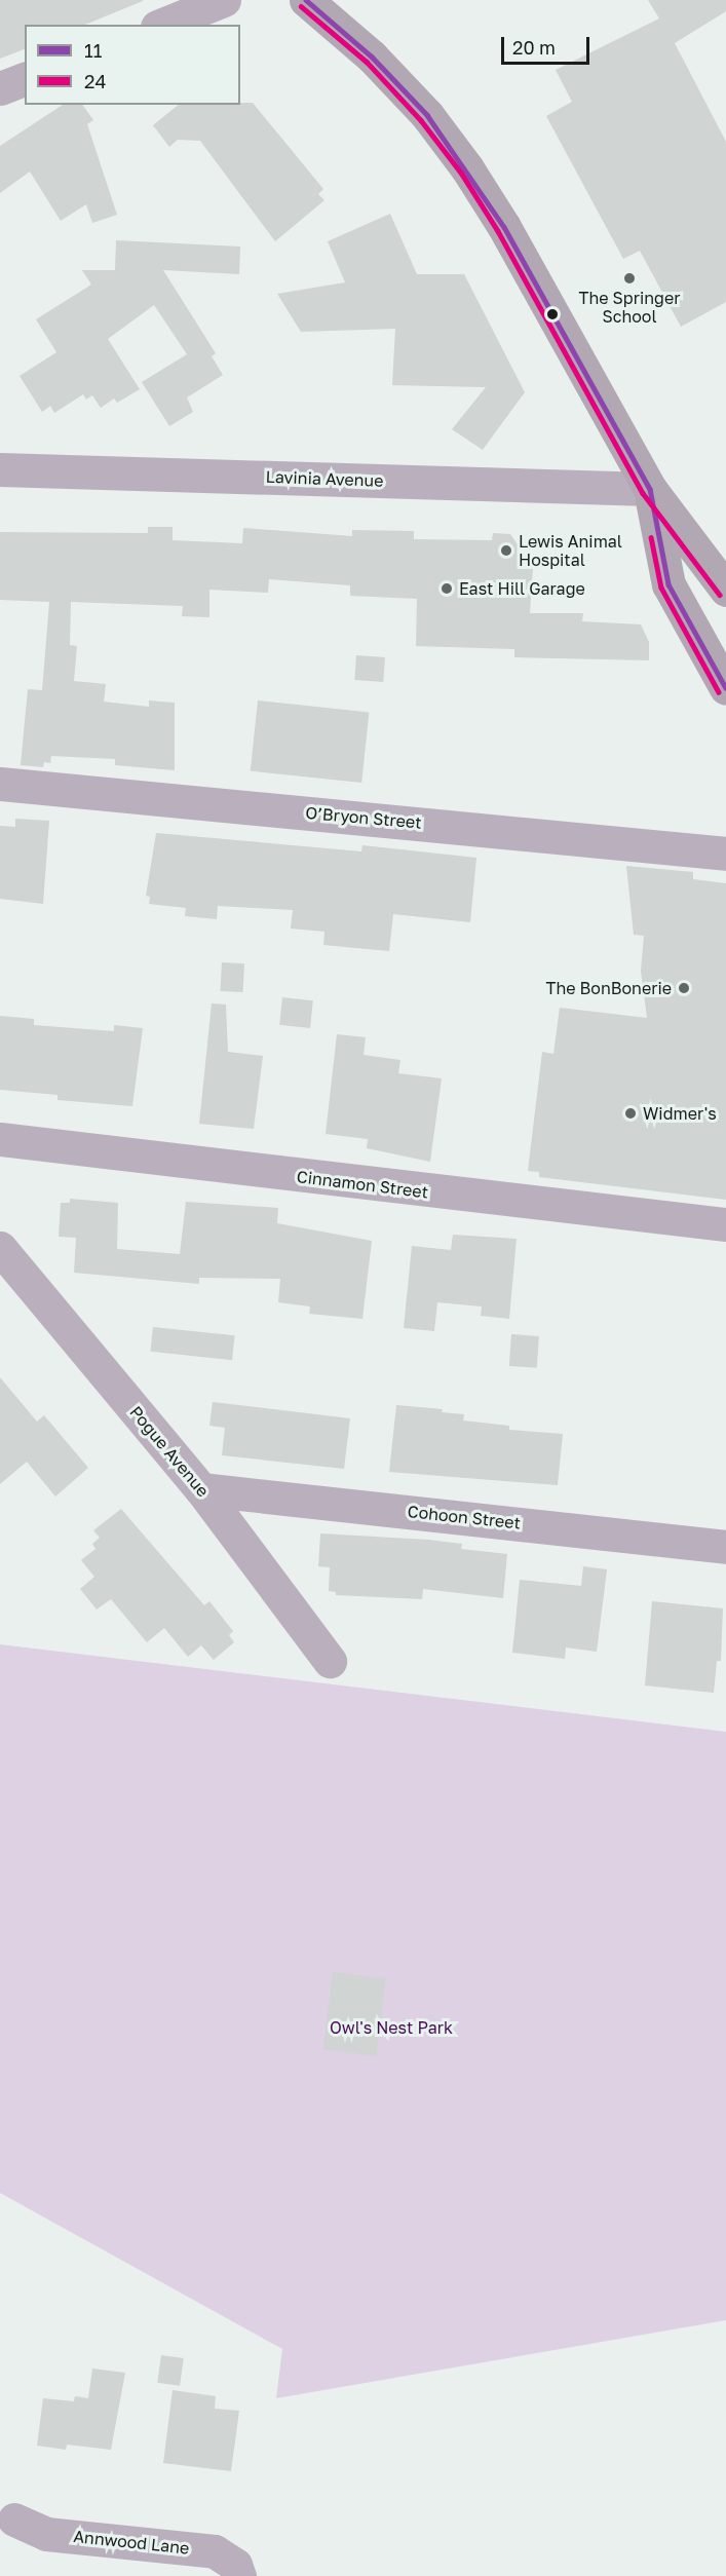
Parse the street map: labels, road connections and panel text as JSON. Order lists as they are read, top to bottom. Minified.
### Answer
{"streets":{"street":["Lavinia Avenue","O’Bryon Street","Cinnamon Street","Pogue Avenue","Cohoon Street","Annwood Lane"]},"crossings":[["Pogue Avenue","Cohoon Street"]],"parks":["Owl's Nest Park"],"places":["The Springer School","Lewis Animal Hospital","East Hill Garage","The BonBonerie","Widmer's"],"lines":["transit line 11","transit line 24"],"legend":["11","24"],"scale_bar":"20 m"}
